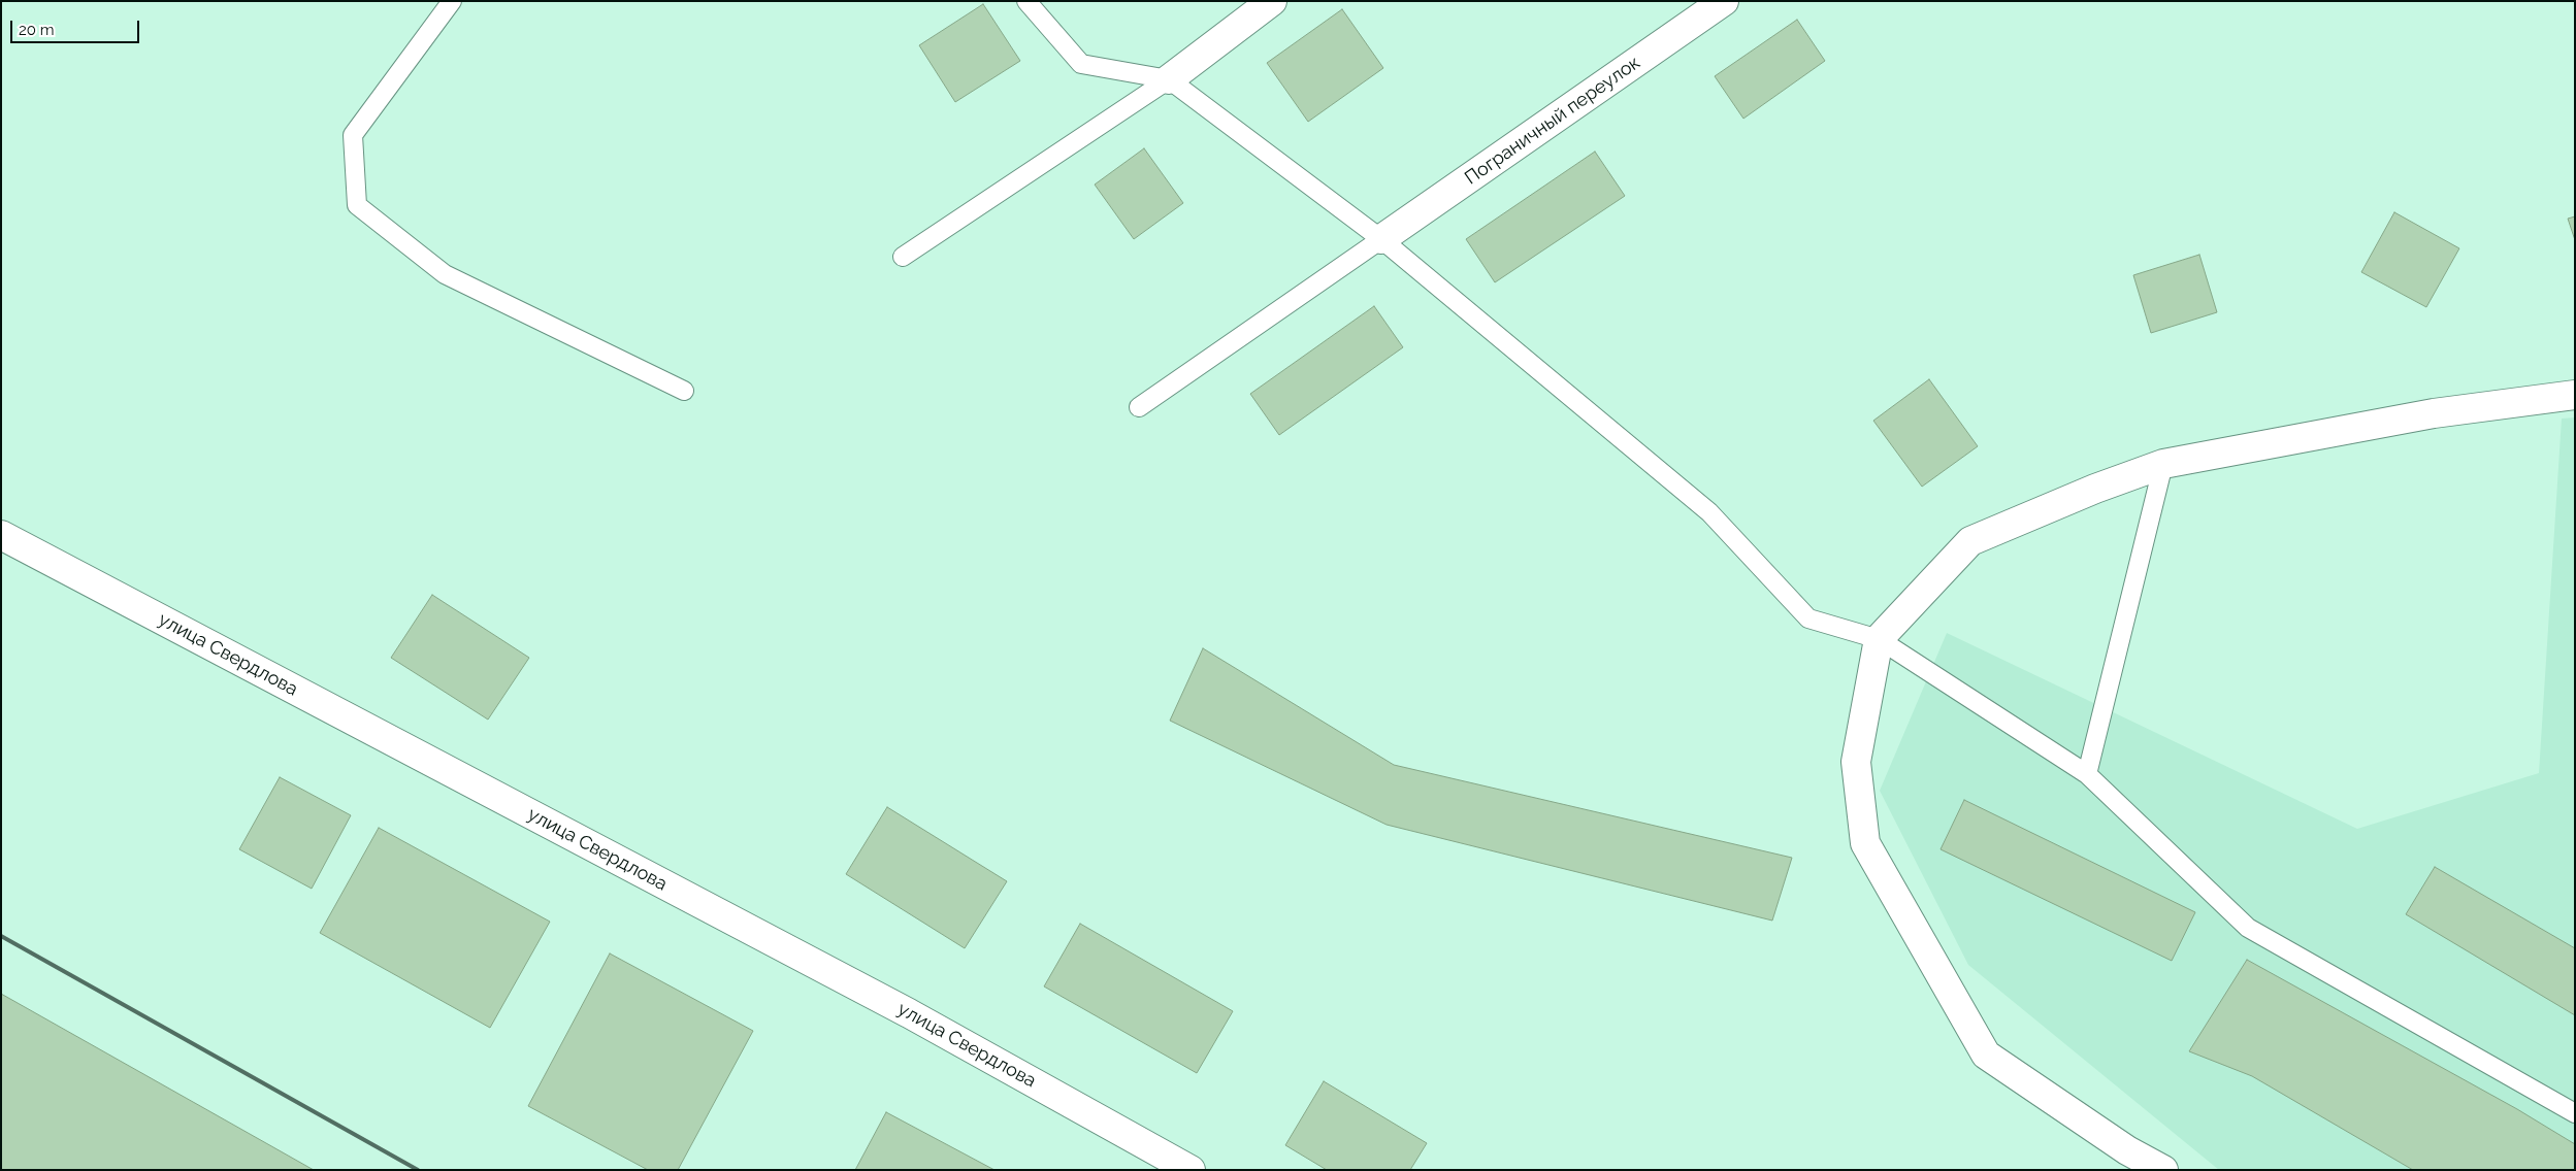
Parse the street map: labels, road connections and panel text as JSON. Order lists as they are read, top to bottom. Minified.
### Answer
{"streets":{"street":["Пограничный переулок","улица Свердлова"]},"scale_bar":"20 m"}
